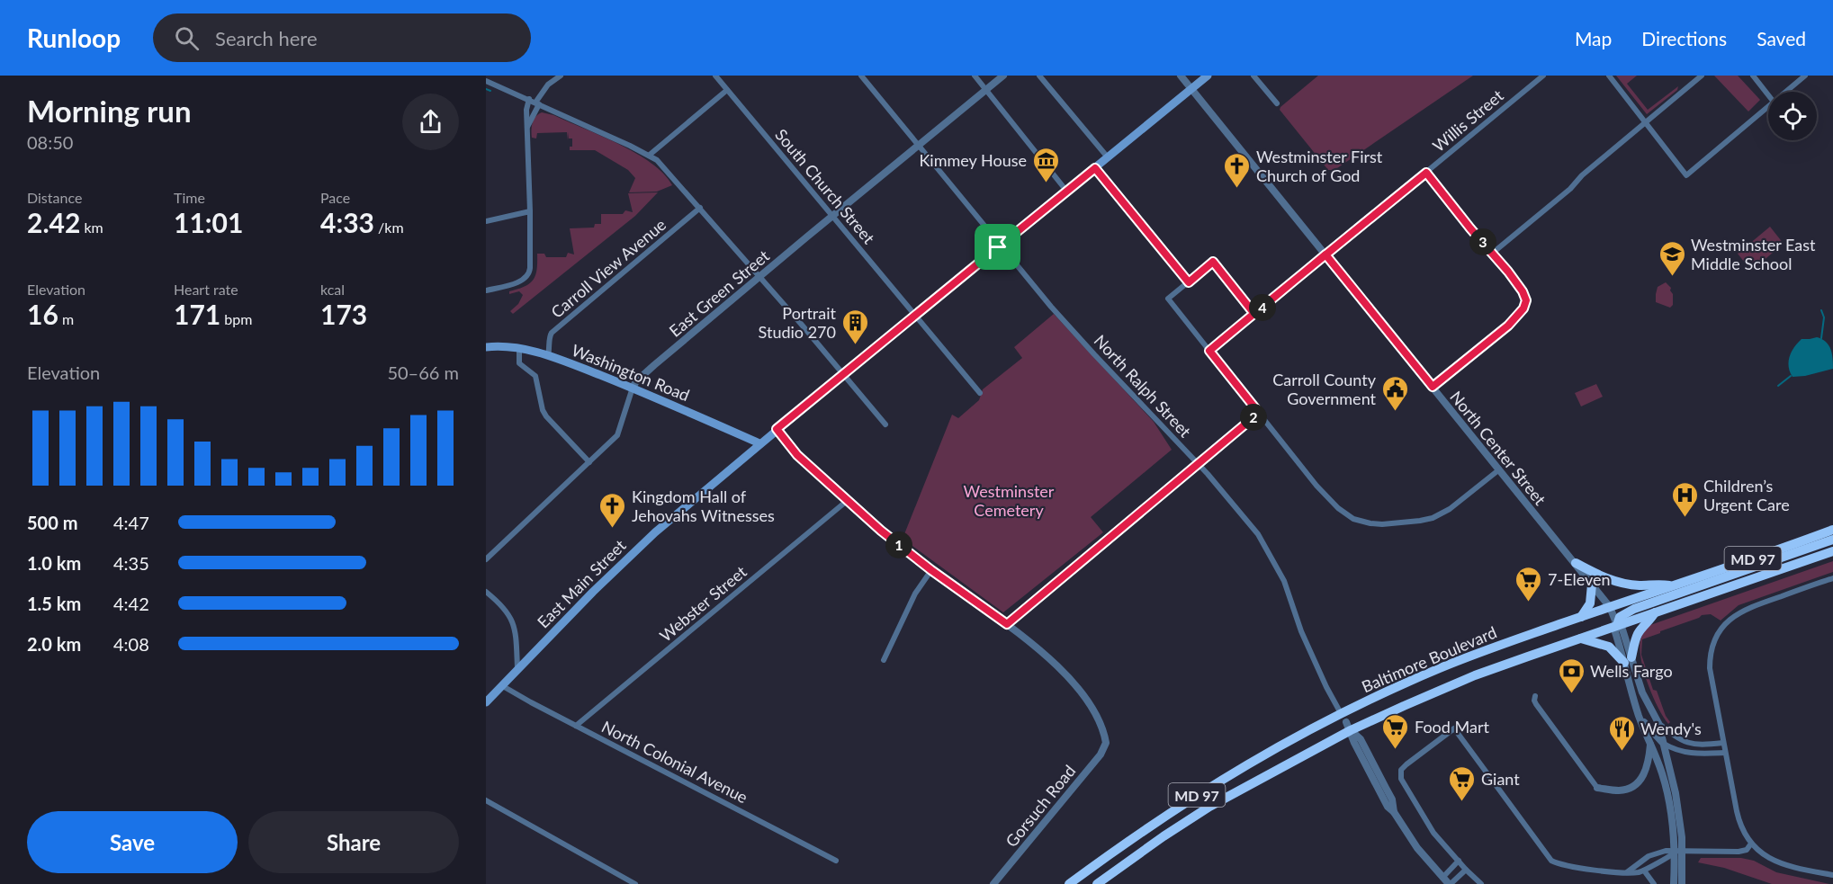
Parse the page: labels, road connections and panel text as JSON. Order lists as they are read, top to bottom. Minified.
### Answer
{"streets":{"highway":["MD 97","Baltimore Boulevard"],"main road":["Washington Road","East Main Street"],"street":["Willis Street","South Church Street","Carroll View Avenue","East Green Street","North Ralph Street","North Center Street","Webster Street","North Colonial Avenue","Gorsuch Road"]},"crossings":[["Willis Street","North Center Street"],["South Church Street","East Green Street"],["South Church Street","East Main Street"],["Carroll View Avenue","Washington Road"],["East Green Street","Washington Road"],["East Green Street","North Ralph Street"],["Washington Road","East Main Street"],["North Ralph Street","East Main Street"],["North Ralph Street","Baltimore Boulevard"],["North Center Street","East Main Street"],["North Center Street","Baltimore Boulevard"],["East Main Street","North Colonial Avenue"],["Webster Street","North Colonial Avenue"]],"parks":["Westminster Cemetery"],"places":{"museum":["Kimmey House"],"church":["Westminster First Church of God","Kingdom Hall of Jehovahs Witnesses"],"school or university":["Westminster East Middle School"],"building":["Portrait Studio 270"],"public building":["Carroll County Government"],"hospital":["Children’s Urgent Care"],"supermarket":["7-Eleven","Food Mart","Giant"],"bank":["Wells Fargo"],"restaurant":["Wendy's"]},"page":{"header":"Runloop","search":"Search here","nav":["Map","Directions","Saved"],"heading":["Morning run","08:50"],"stats":[["Distance","2.42 km"],["Time","11:01"],["Pace","4:33 /km"],["Elevation","16 m"],["Heart rate","171 bpm"],["kcal","173"]],"pins":["3","4","2","1"],"chart":["Elevation","50–66 m"],"list":[{"name":"500 m","note":"4:47"},{"name":"1.0 km","note":"4:35"},{"name":"1.5 km","note":"4:42"},{"name":"2.0 km","note":"4:08"}],"buttons":["Save","Share"]}}
